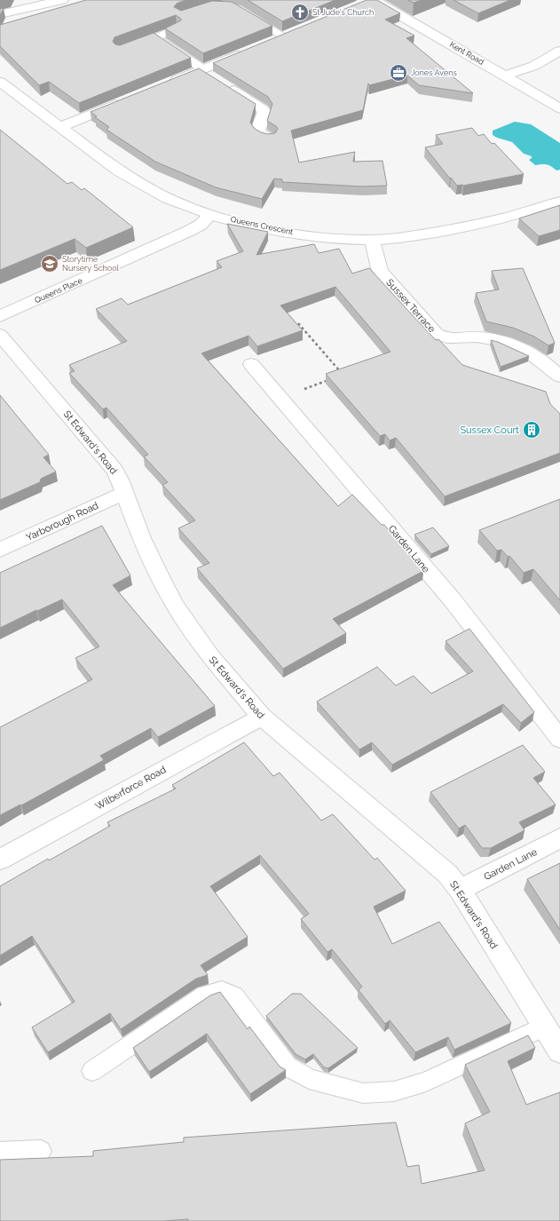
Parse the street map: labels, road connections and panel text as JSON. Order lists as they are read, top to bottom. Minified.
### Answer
{"streets":{"street":["Kent Road","Queens Crescent","Queens Place","Sussex Terrace","St Edward's Road","Yarborough Road","Garden Lane","Wilberforce Road"]},"crossings":[["Queens Crescent","Queens Place"],["Queens Crescent","Sussex Terrace"],["St Edward's Road","Yarborough Road"],["St Edward's Road","Garden Lane"],["St Edward's Road","Wilberforce Road"]],"places":{"church":["St Jude's Church"],"office":["Jones Avens"],"school or university":["Storytime Nursery School"],"building":["Sussex Court"]}}
